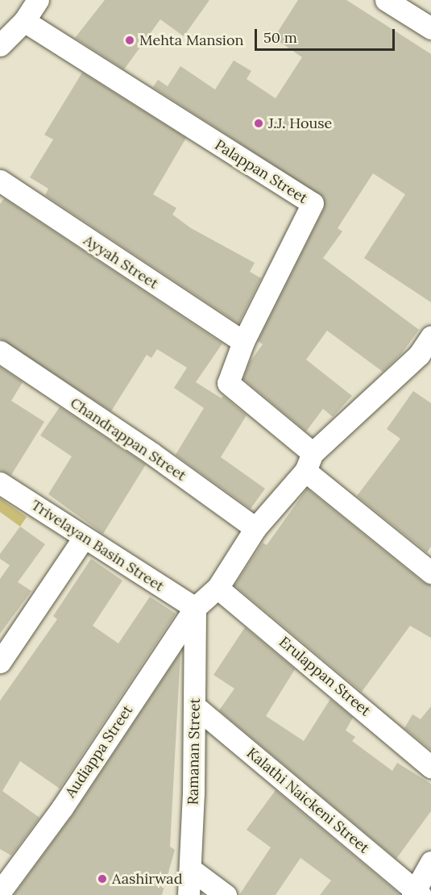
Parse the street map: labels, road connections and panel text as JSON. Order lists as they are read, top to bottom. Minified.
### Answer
{"streets":{"street":["Palappan Street","Ayyah Street","Chandrappan Street","Trivelayan Basin Street","Erulappan Street","Audiappa Street","Ramanan Street","Kalathi Naickeni Street"]},"crossings":[["Palappan Street","Ayyah Street"],["Palappan Street","Audiappa Street"],["Chandrappan Street","Audiappa Street"],["Trivelayan Basin Street","Audiappa Street"],["Trivelayan Basin Street","Ramanan Street"],["Erulappan Street","Audiappa Street"],["Audiappa Street","Ramanan Street"],["Ramanan Street","Kalathi Naickeni Street"]],"places":["Mehta Mansion","J.J. House","Aashirwad"],"scale_bar":"50 m"}
